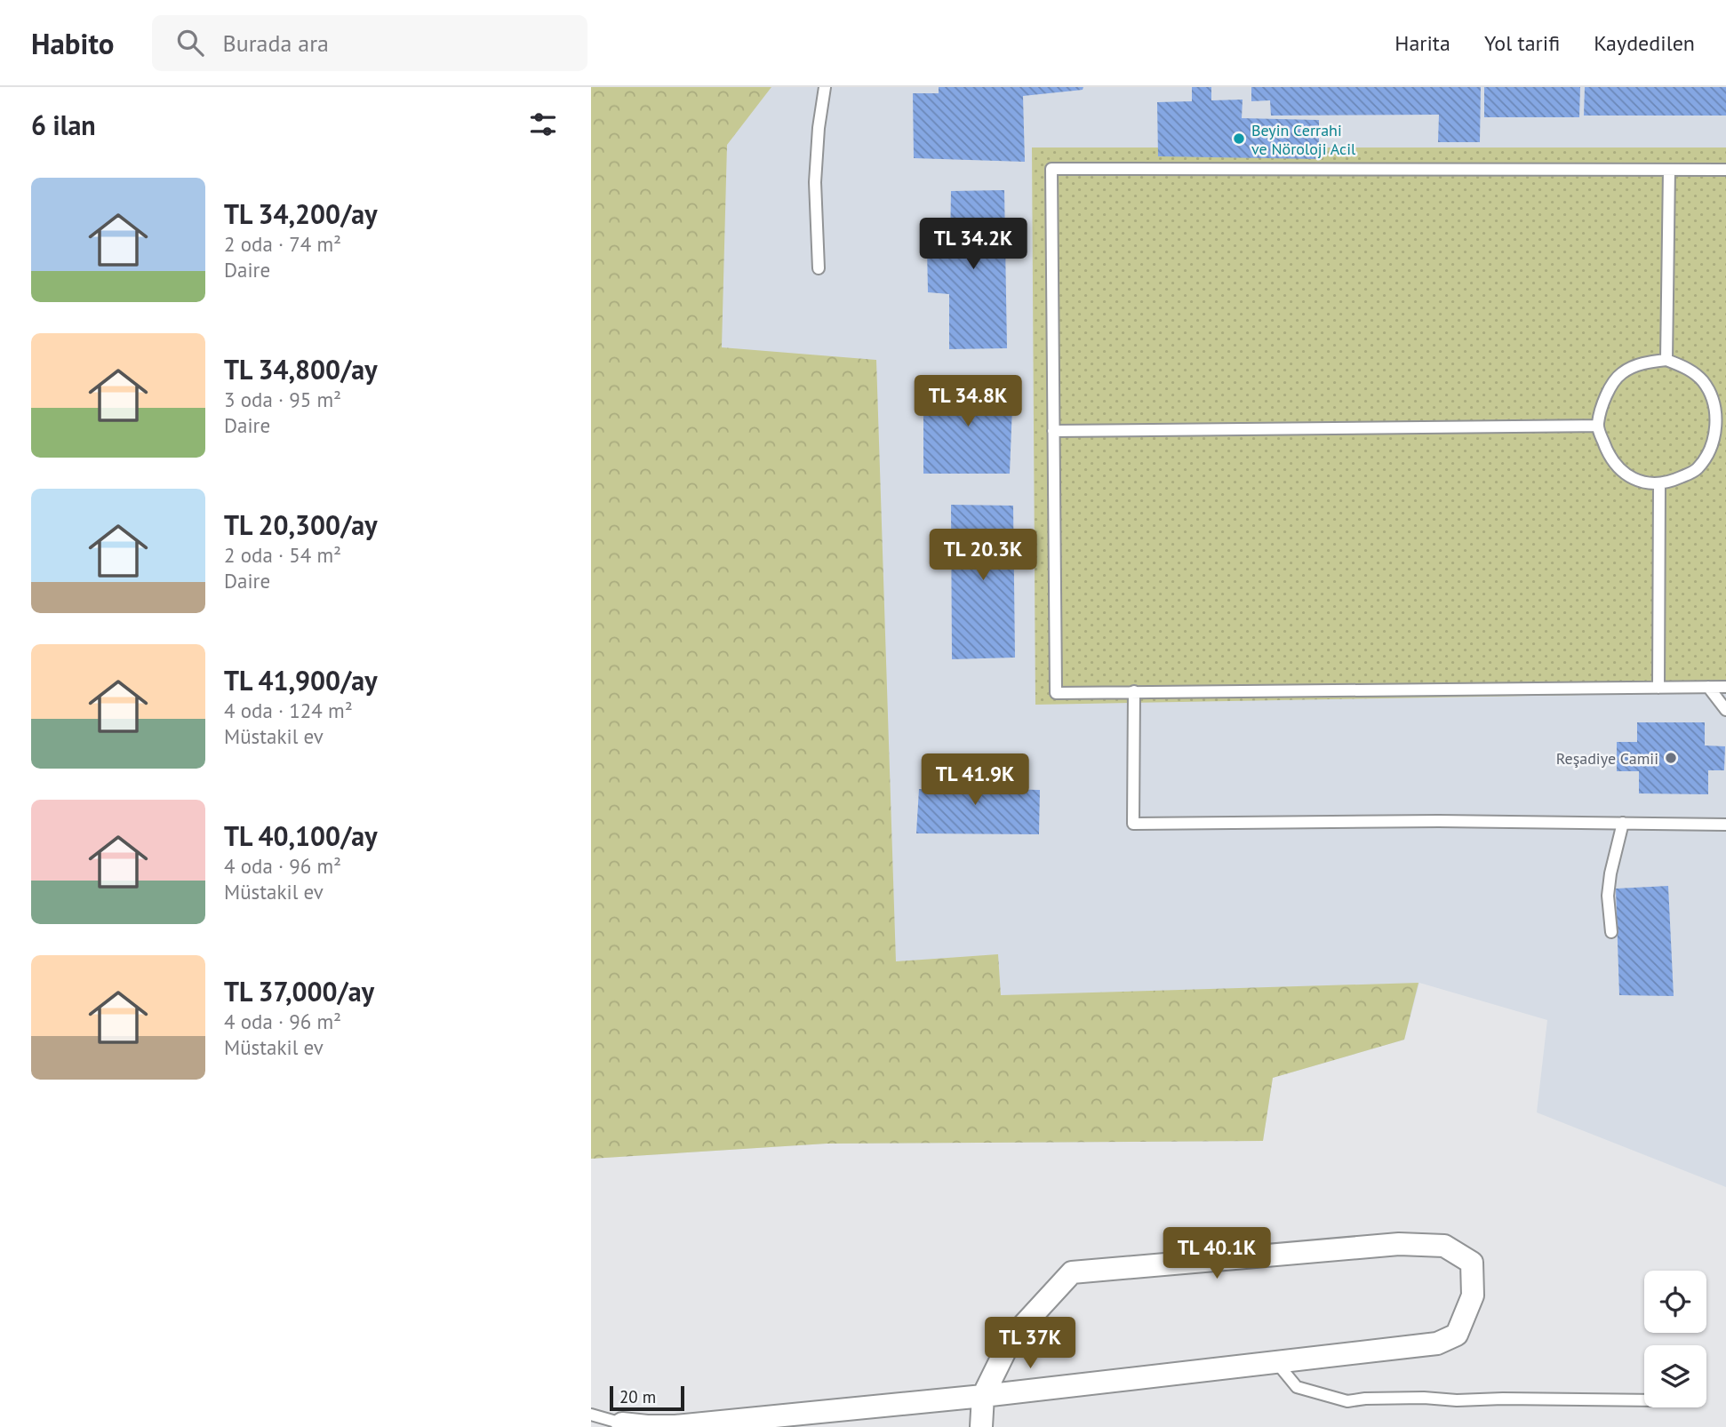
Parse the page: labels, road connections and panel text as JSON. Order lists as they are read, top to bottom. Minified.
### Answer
{"places":["Beyin Cerrahi ve Nöroloji Acil","Reşadiye Camii"],"scale_bar":"20 m","page":{"header":"Habito","search":"Burada ara","nav":["Harita","Yol tarifi","Kaydedilen"],"heading":"6 ilan","list":[{"name":"TL 34,200/ay","note":"2 oda · 74 m² · Daire"},{"name":"TL 34,800/ay","note":"3 oda · 95 m² · Daire"},{"name":"TL 20,300/ay","note":"2 oda · 54 m² · Daire"},{"name":"TL 41,900/ay","note":"4 oda · 124 m² · Müstakil ev"},{"name":"TL 40,100/ay","note":"4 oda · 96 m² · Müstakil ev"},{"name":"TL 37,000/ay","note":"4 oda · 96 m² · Müstakil ev"}],"price":["TL 34.2K","TL 34.8K","TL 20.3K","TL 41.9K","TL 40.1K","TL 37K"],"scale":"20 m"}}
